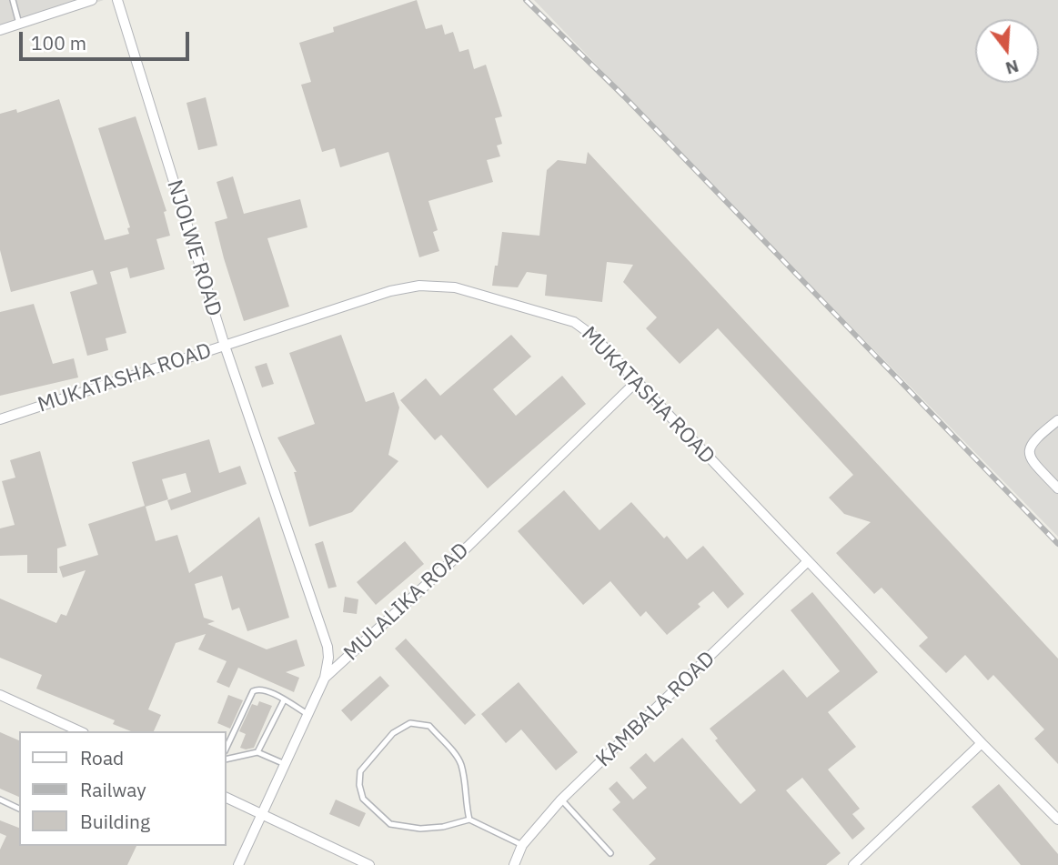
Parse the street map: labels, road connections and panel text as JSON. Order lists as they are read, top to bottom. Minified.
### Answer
{"streets":{"street":["NJOLWE ROAD","MUKATASHA ROAD","MULALIKA ROAD","KAMBALA ROAD"]},"crossings":[["NJOLWE ROAD","MUKATASHA ROAD"],["NJOLWE ROAD","MULALIKA ROAD"],["MUKATASHA ROAD","MULALIKA ROAD"],["MUKATASHA ROAD","KAMBALA ROAD"]],"legend":["Road","Railway","Building"],"scale_bar":"100 m","north":"bottom"}
